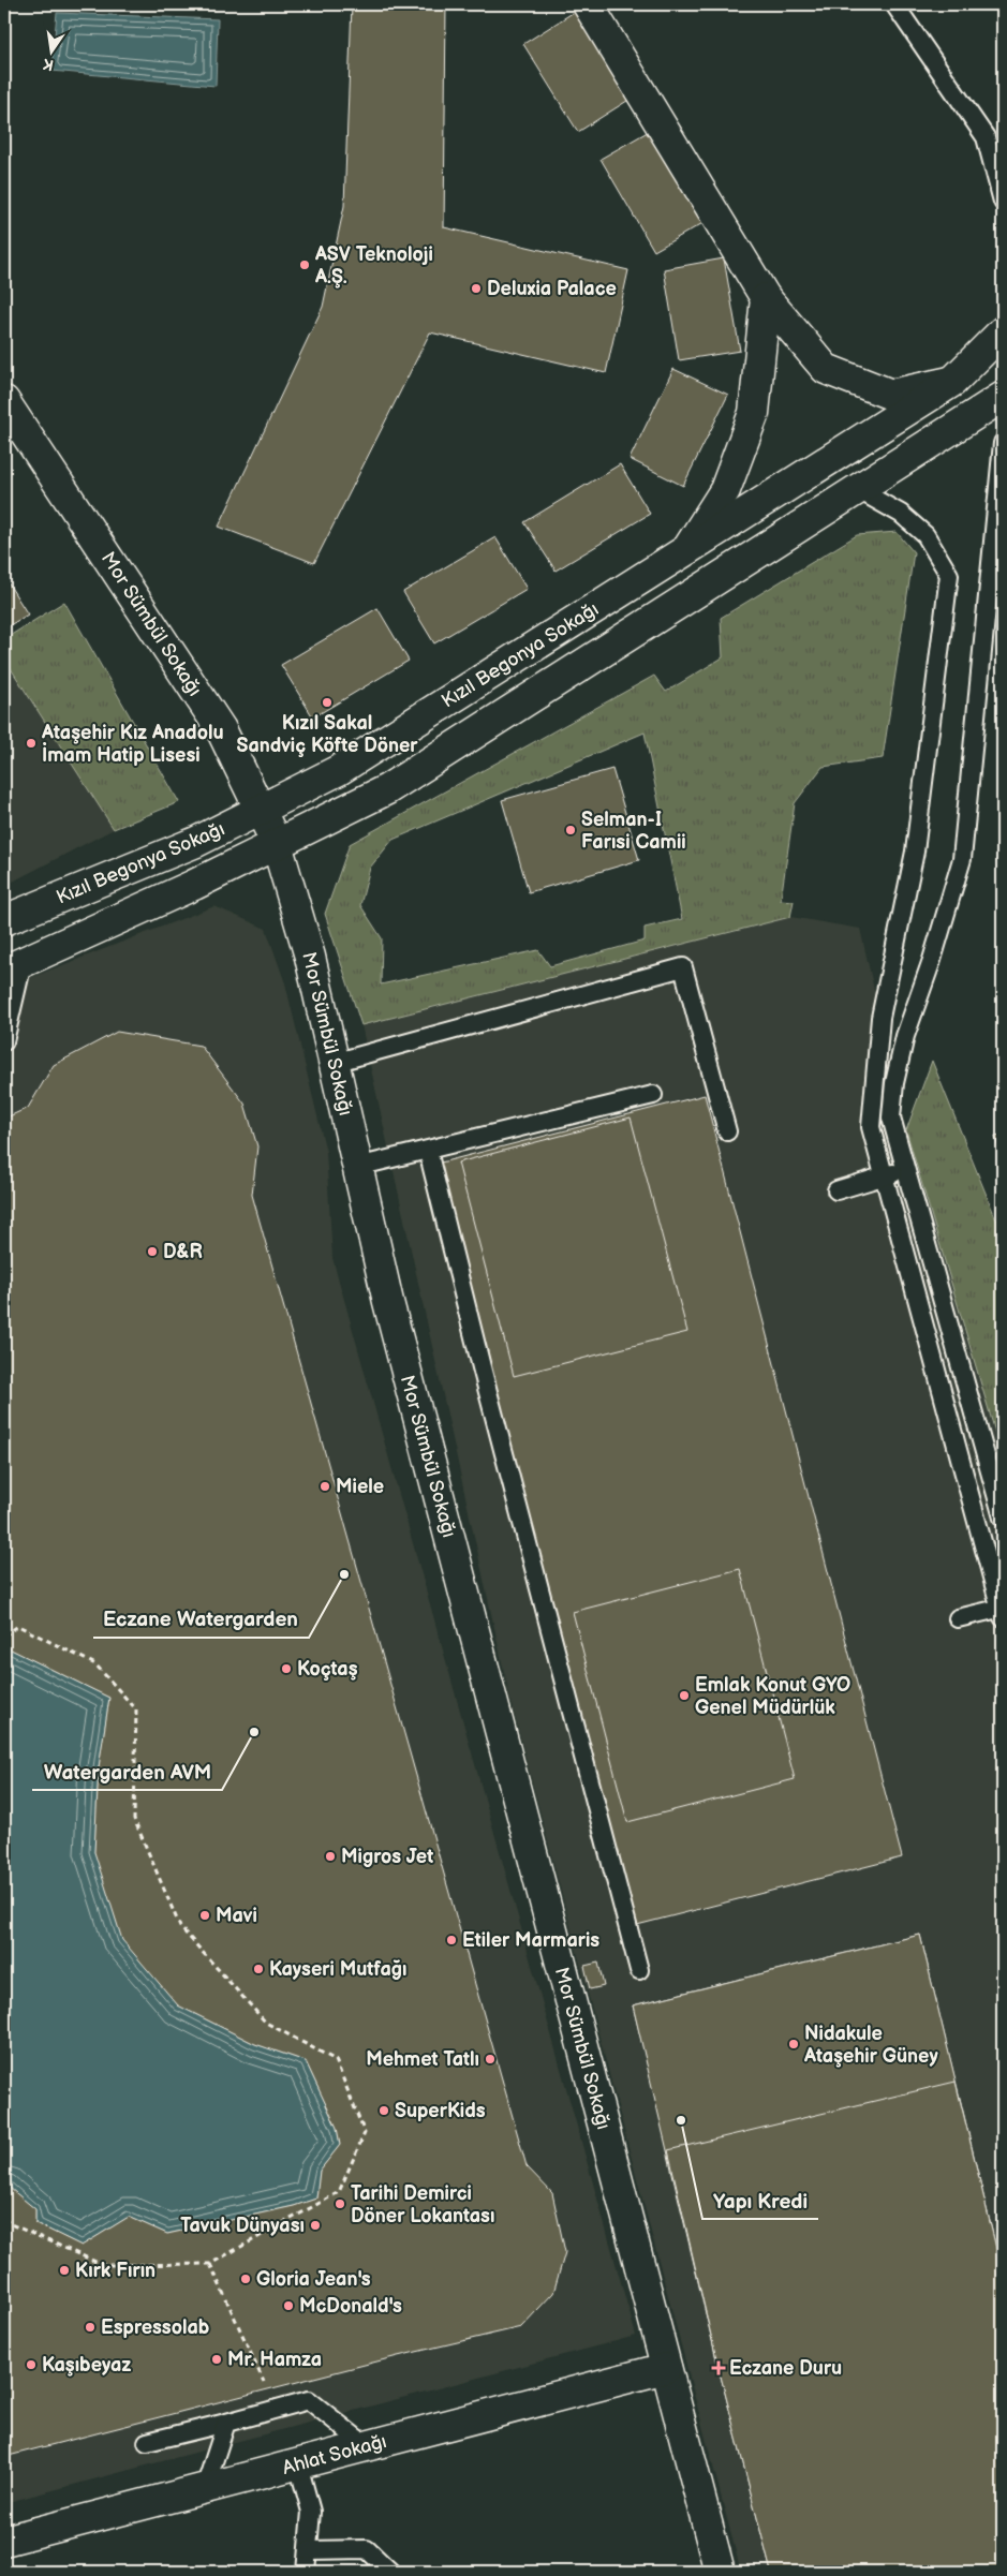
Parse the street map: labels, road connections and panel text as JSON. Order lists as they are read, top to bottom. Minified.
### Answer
{"streets":{"street":["Mor Sümbül Sokağı","Kızıl Begonya Sokağı","Ahlat Sokağı"]},"crossings":[["Mor Sümbül Sokağı","Kızıl Begonya Sokağı"],["Mor Sümbül Sokağı","Ahlat Sokağı"]],"places":{"other":["ASV Teknoloji A.Ş.","Deluxia Palace","Kızıl Sakal Sandviç Köfte Döner","Ataşehir Kız Anadolu İmam Hatip Lisesi","Selman-I Farısi Camii","D&R","Miele","Eczane Watergarden","Koçtaş","Emlak Konut GYO Genel Müdürlük","Watergarden AVM","Migros Jet","Mavi","Etiler Marmaris","Kayseri Mutfağı","Nidakule Ataşehir Güney","Mehmet Tatlı","SuperKids","Yapı Kredi","Tarihi Demirci Döner Lokantası","Tavuk Dünyası","Kırk Fırın","Gloria Jean's","McDonald's","Espressolab","Mr. Hamza","Kaşıbeyaz"],"health":["Eczane Duru"]},"north":"bottom"}
